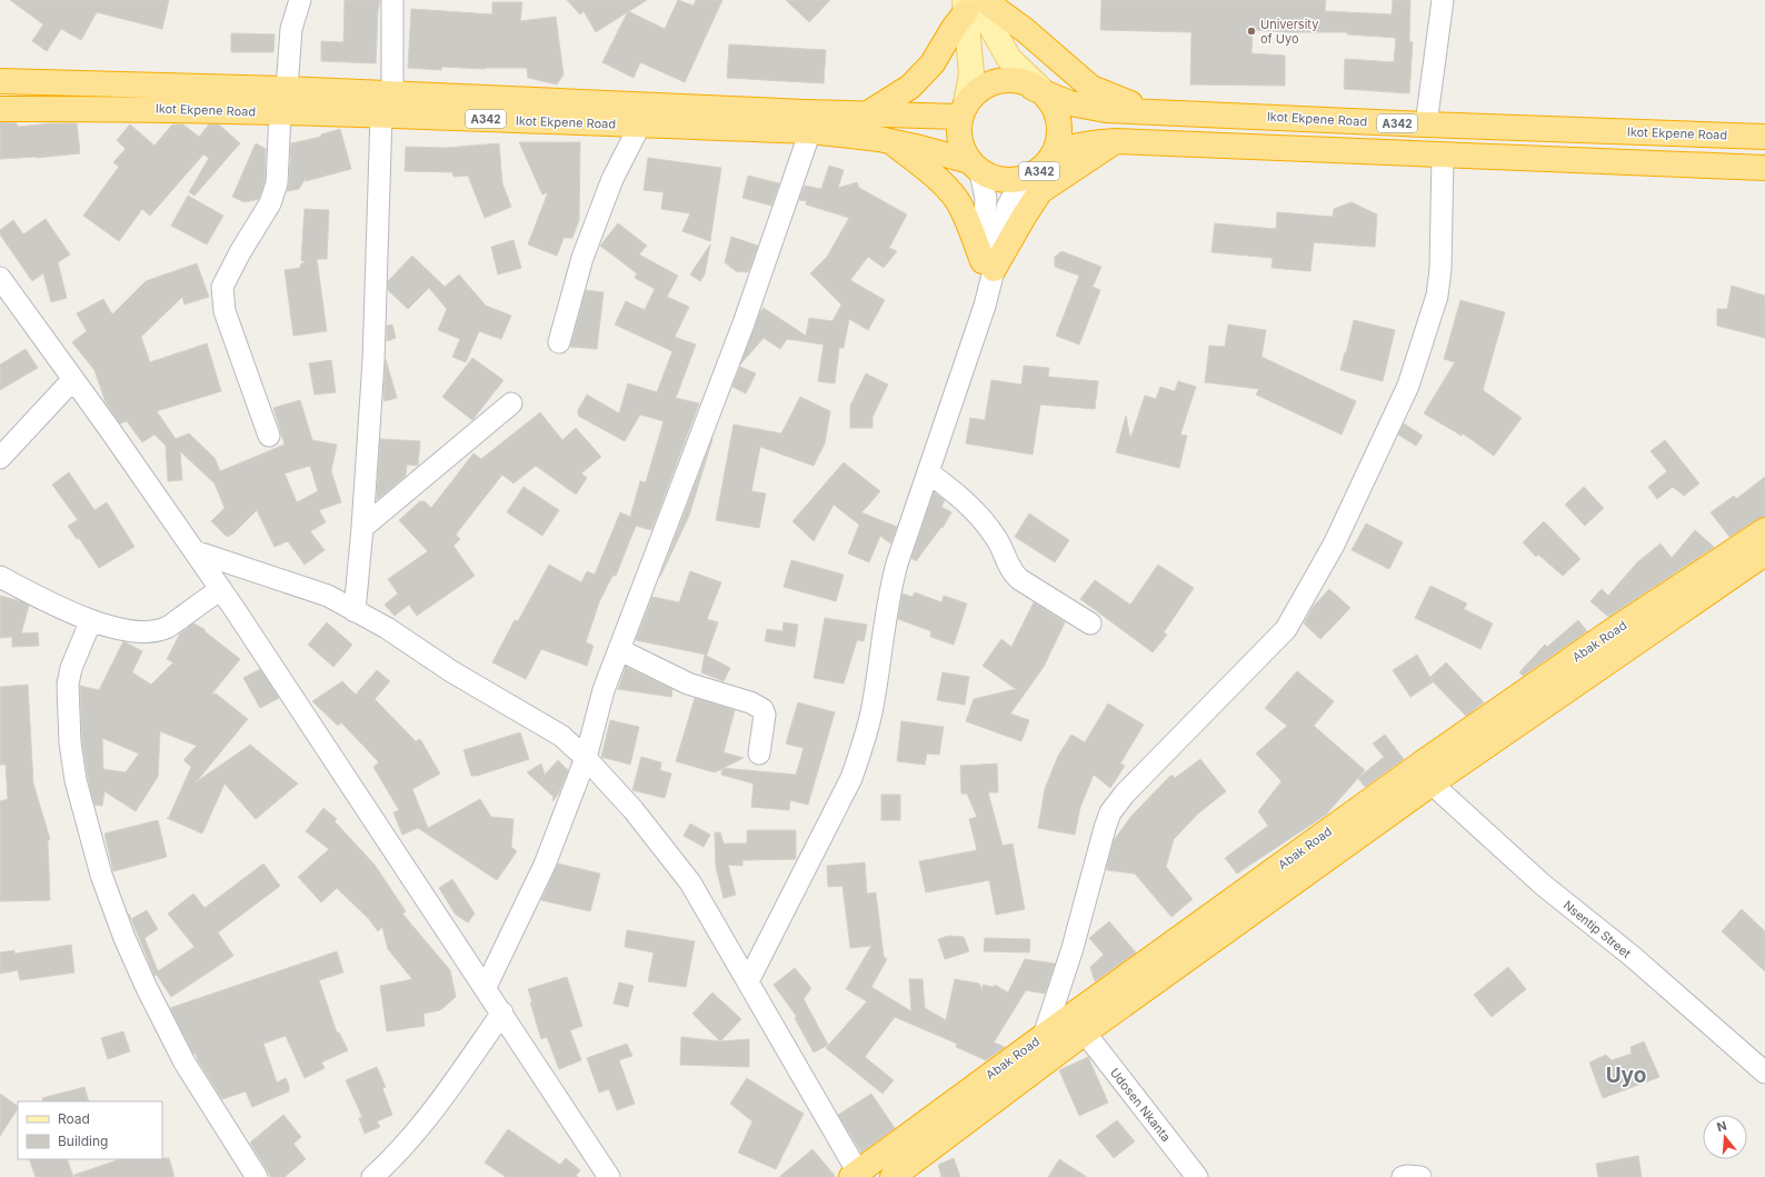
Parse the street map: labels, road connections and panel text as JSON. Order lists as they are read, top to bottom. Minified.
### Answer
{"streets":{"highway":["Ikot Ekpene Road","A342","Abak Road"],"street":["Nsentip Street","Udosen Nkanta"]},"crossings":[["Ikot Ekpene Road","A342"],["Abak Road","Nsentip Street"],["Abak Road","Udosen Nkanta"]],"districts":["Uyo"],"places":["University of Uyo"],"legend":["Road","Building"],"north":"top"}
